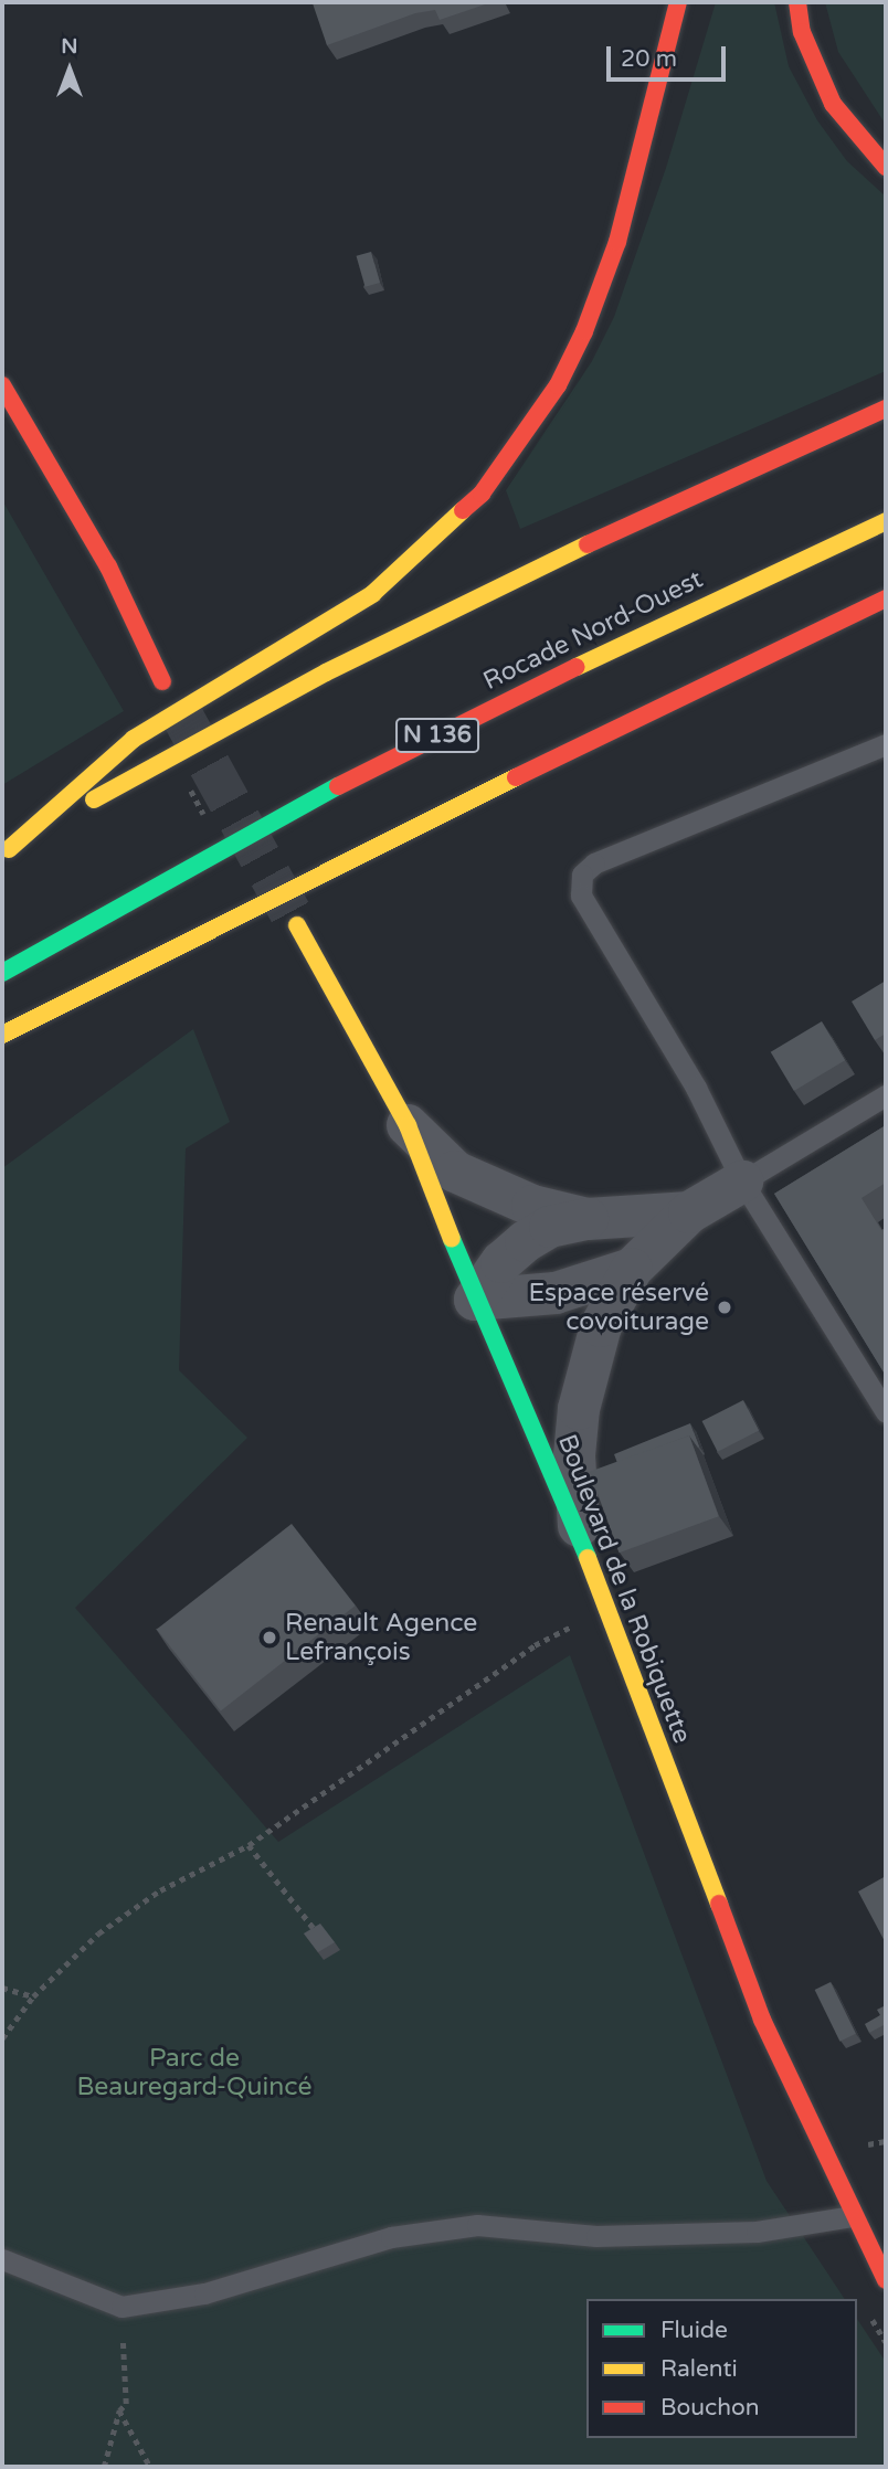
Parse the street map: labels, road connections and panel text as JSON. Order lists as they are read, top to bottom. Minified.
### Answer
{"streets":{"main road":["Rocade Nord-Ouest","N 136","Boulevard de la Robiquette"]},"parks":["Parc de Beauregard-Quincé"],"places":["Espace réservé covoiturage","Renault Agence Lefrançois"],"legend":["Fluide","Ralenti","Bouchon"],"scale_bar":"20 m","north":"top"}
